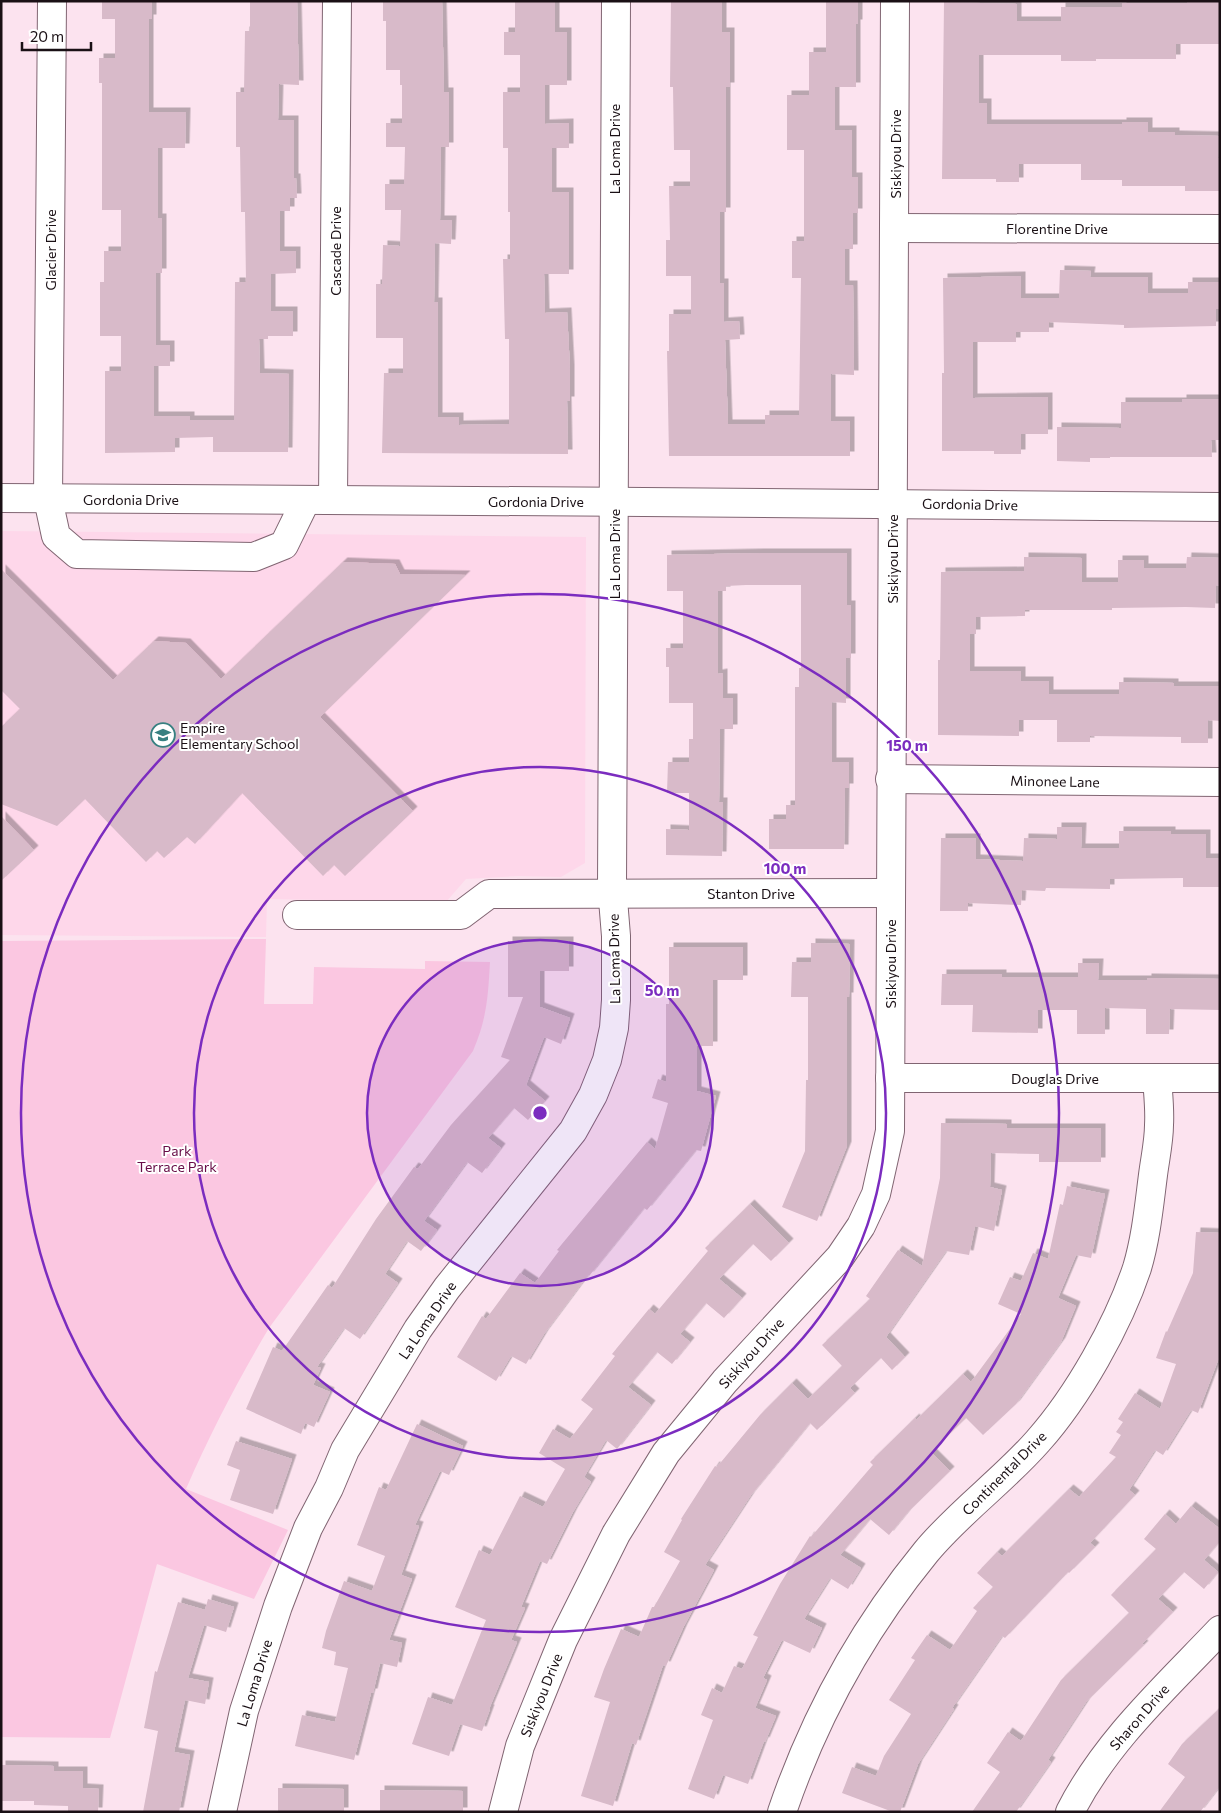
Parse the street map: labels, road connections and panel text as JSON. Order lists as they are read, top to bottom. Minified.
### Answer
{"streets":{"street":["La Loma Drive","Siskiyou Drive","Florentine Drive","Glacier Drive","Cascade Drive","Gordonia Drive","Minonee Lane","Stanton Drive","Douglas Drive","Continental Drive","Sharon Drive"]},"crossings":[["La Loma Drive","Gordonia Drive"],["La Loma Drive","Stanton Drive"],["Siskiyou Drive","Florentine Drive"],["Siskiyou Drive","Gordonia Drive"],["Siskiyou Drive","Minonee Lane"],["Siskiyou Drive","Stanton Drive"],["Siskiyou Drive","Douglas Drive"],["Glacier Drive","Gordonia Drive"],["Cascade Drive","Gordonia Drive"],["Douglas Drive","Continental Drive"]],"parks":["Park Terrace Park"],"places":{"school or university":["Empire Elementary School"]},"scale_bar":"20 m","rings":["150 m","100 m","50 m"]}
